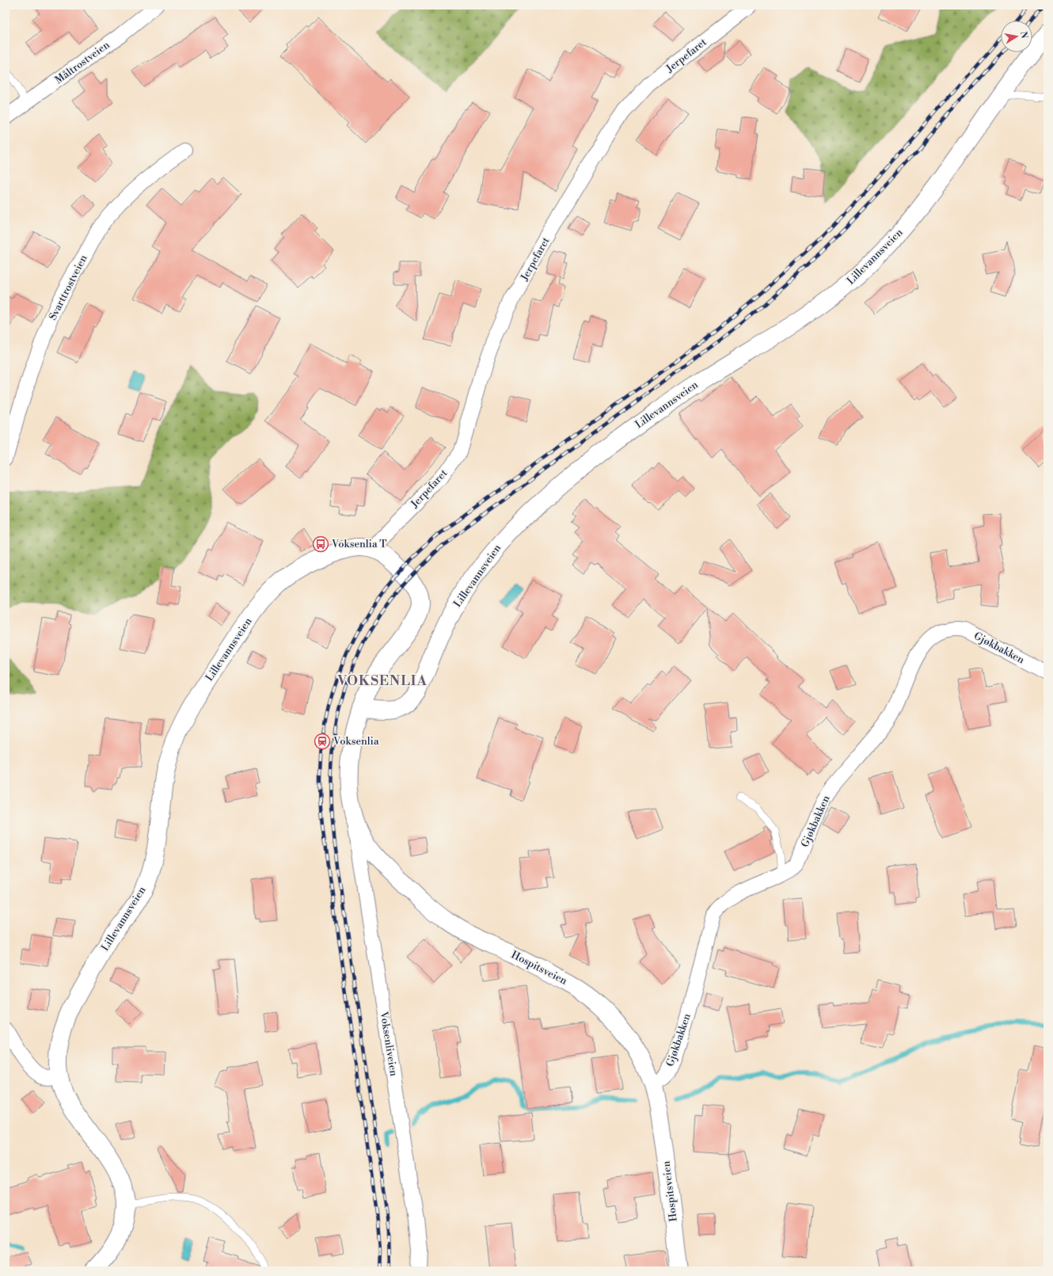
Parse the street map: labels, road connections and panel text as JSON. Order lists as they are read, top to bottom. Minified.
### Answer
{"streets":{"street":["Jerpefaret","Måltrostveien","Lillevannsveien","Svarttrostveien","Gjøkbakken","Hospitsveien","Voksenliveien"]},"crossings":[["Jerpefaret","Lillevannsveien"],["Lillevannsveien","Hospitsveien"],["Gjøkbakken","Hospitsveien"],["Hospitsveien","Voksenliveien"]],"districts":["VOKSENLIA"],"places":{"bus stop":["Voksenlia T"],"station":["Voksenlia"]},"north":"right"}
